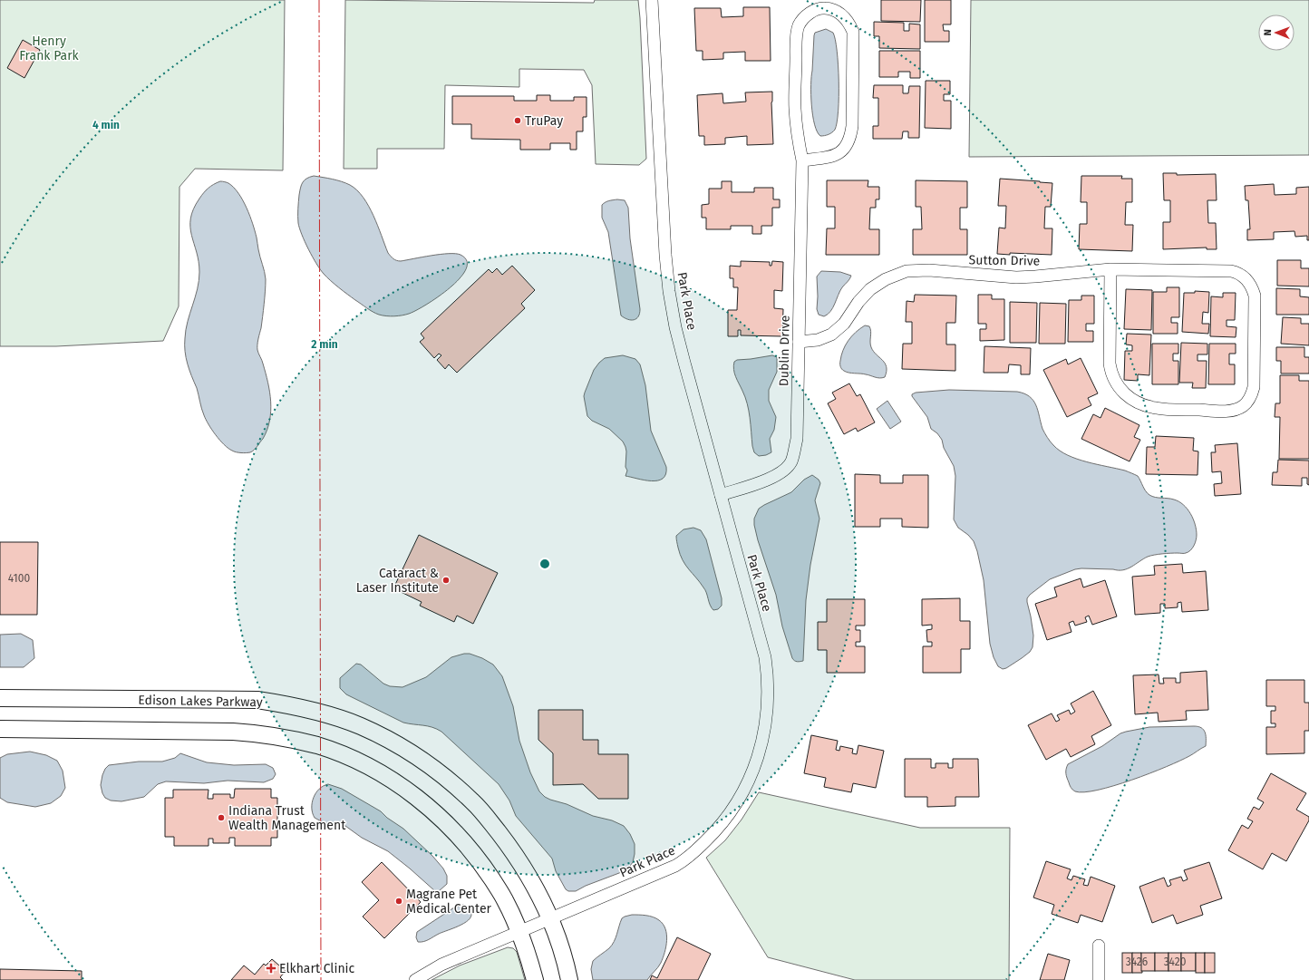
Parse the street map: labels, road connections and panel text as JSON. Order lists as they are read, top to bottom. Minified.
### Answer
{"streets":{"street":["Sutton Drive","Park Place","Dublin Drive","Edison Lakes Parkway"]},"crossings":[["Sutton Drive","Dublin Drive"],["Park Place","Dublin Drive"],["Park Place","Edison Lakes Parkway"]],"parks":["Henry Frank Park"],"places":{"other":["TruPay","Cataract & Laser Institute","Indiana Trust Wealth Management","Magrane Pet Medical Center"],"health":["Elkhart Clinic"]},"house_numbers":["4100","3426","3420"],"north":"left","rings":["4 min","2 min"]}
